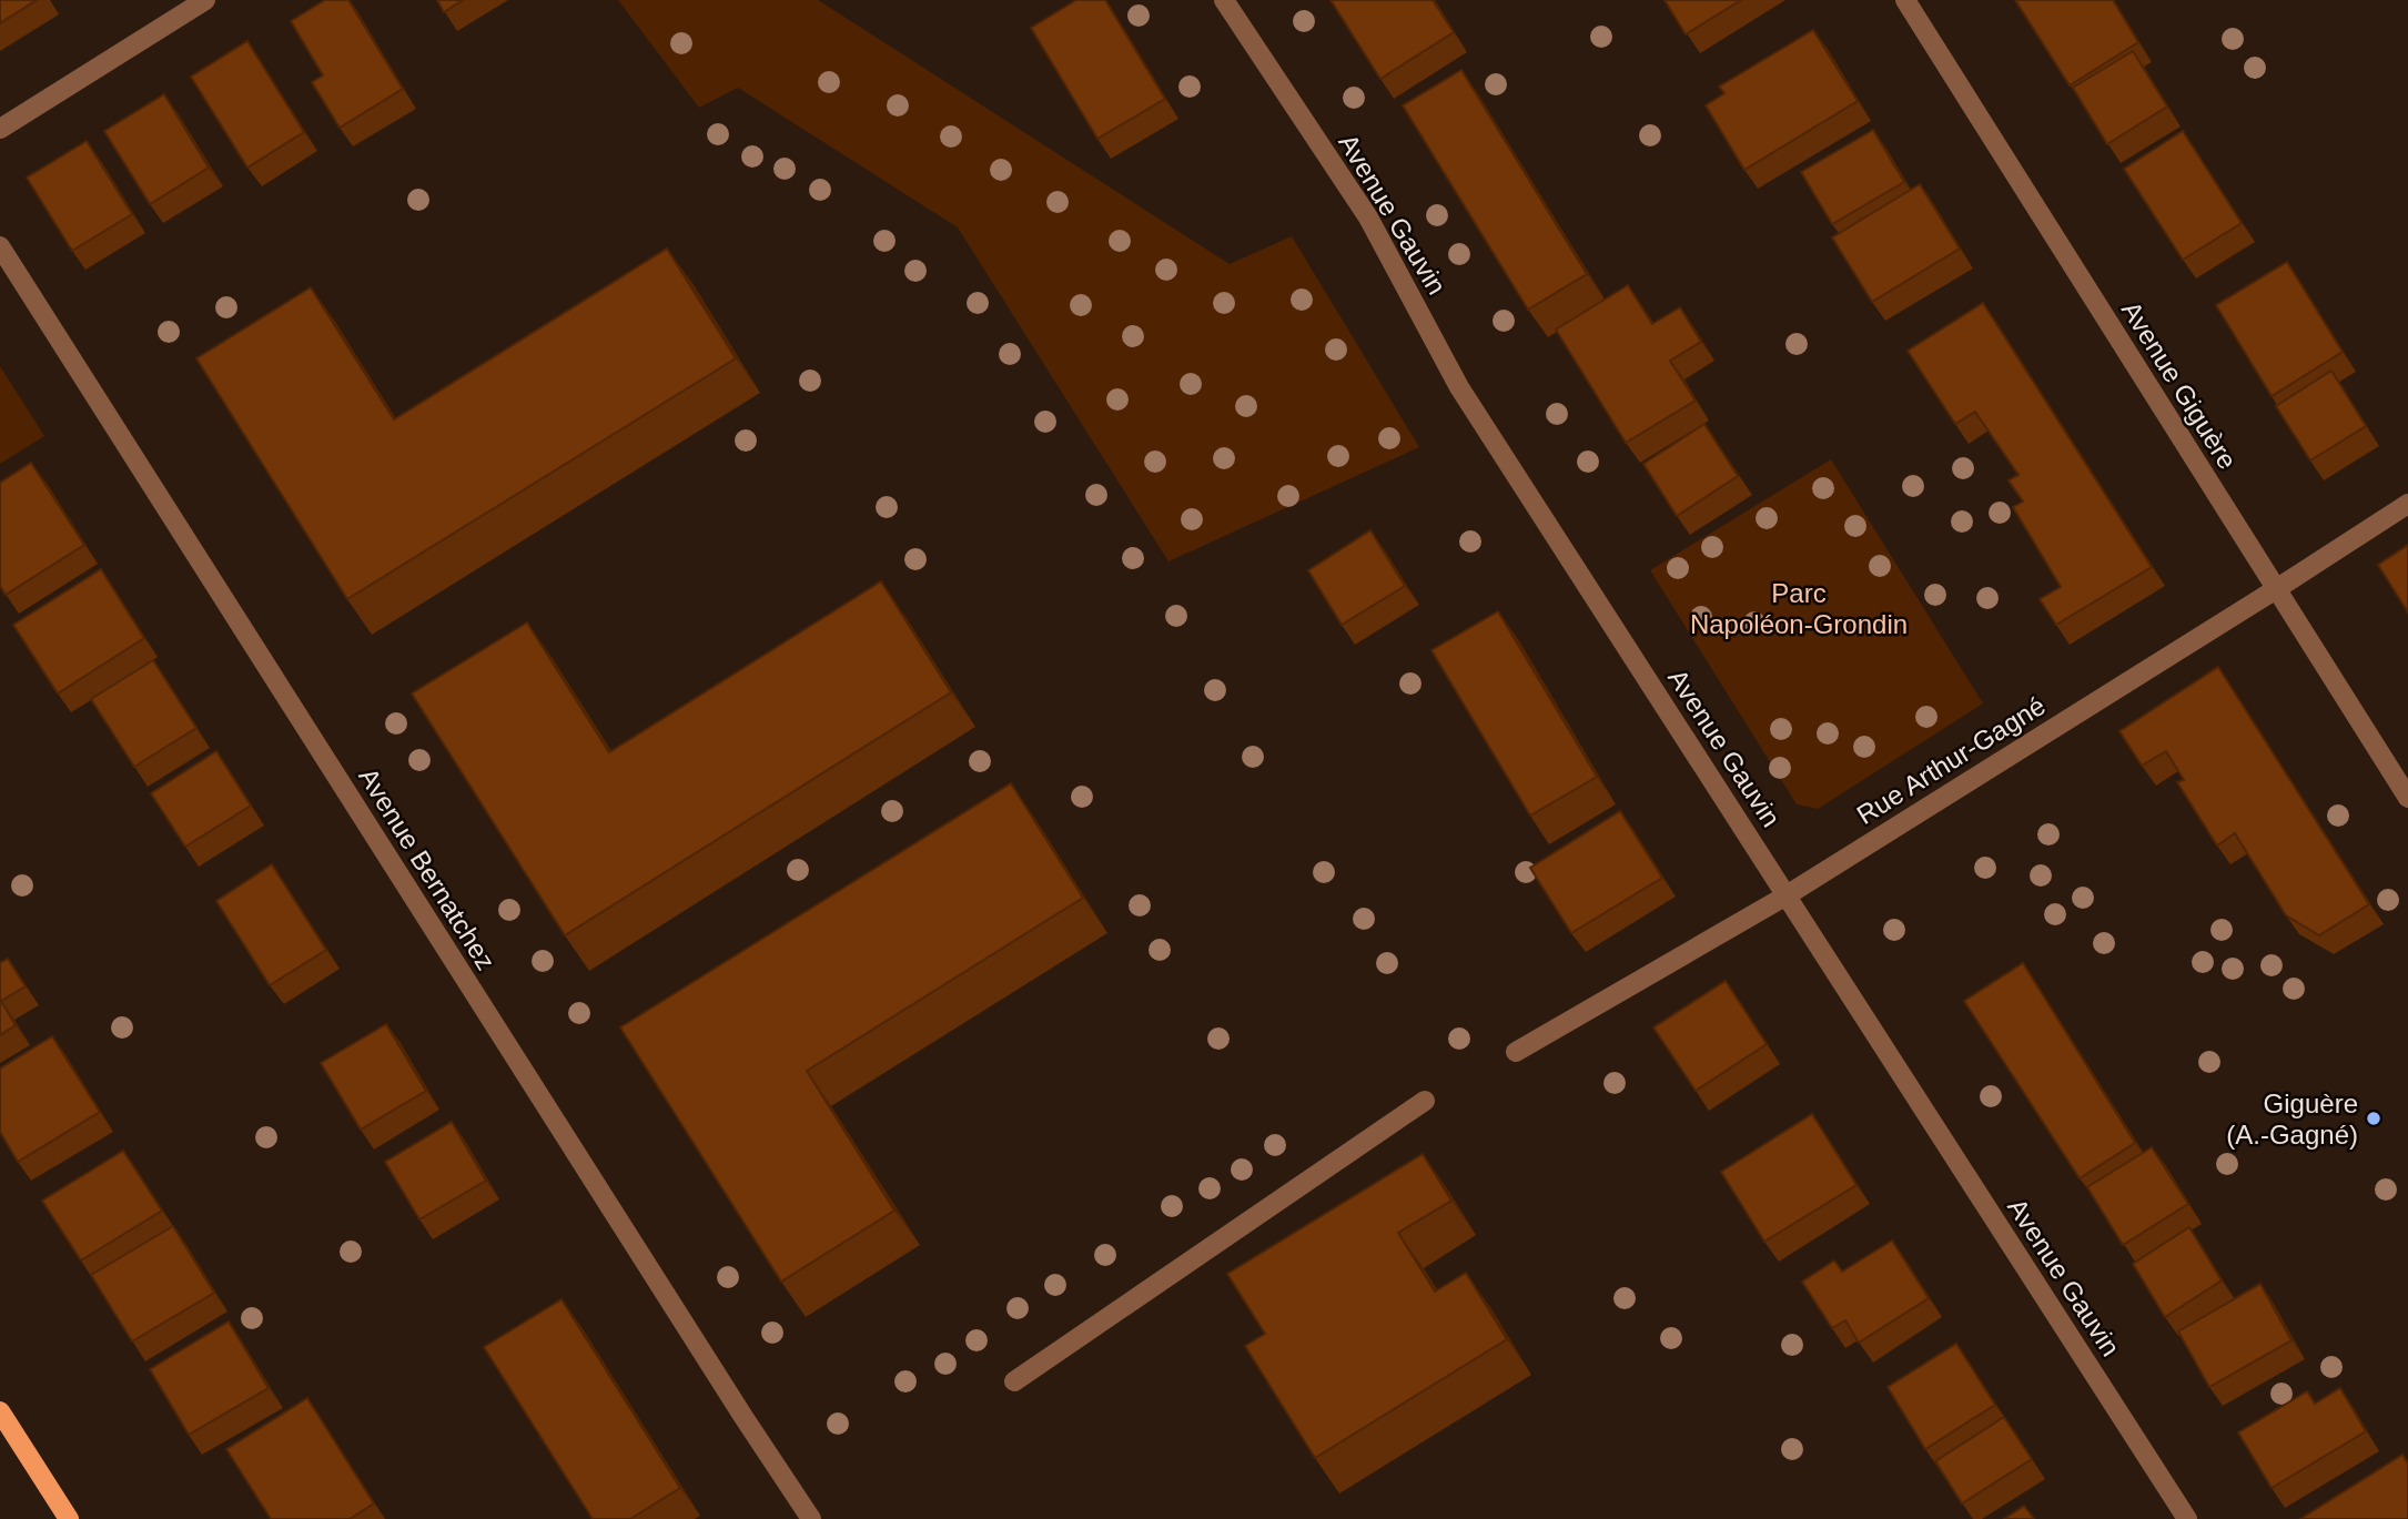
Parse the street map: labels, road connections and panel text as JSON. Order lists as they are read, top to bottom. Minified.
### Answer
{"streets":{"street":["Avenue Gauvin","Avenue Giguère","Rue Arthur-Gagné","Avenue Bernatchez"]},"crossings":[["Avenue Gauvin","Rue Arthur-Gagné"],["Avenue Giguère","Rue Arthur-Gagné"]],"parks":["Parc Napoléon-Grondin"],"places":["Giguère (A.-Gagné)"]}
